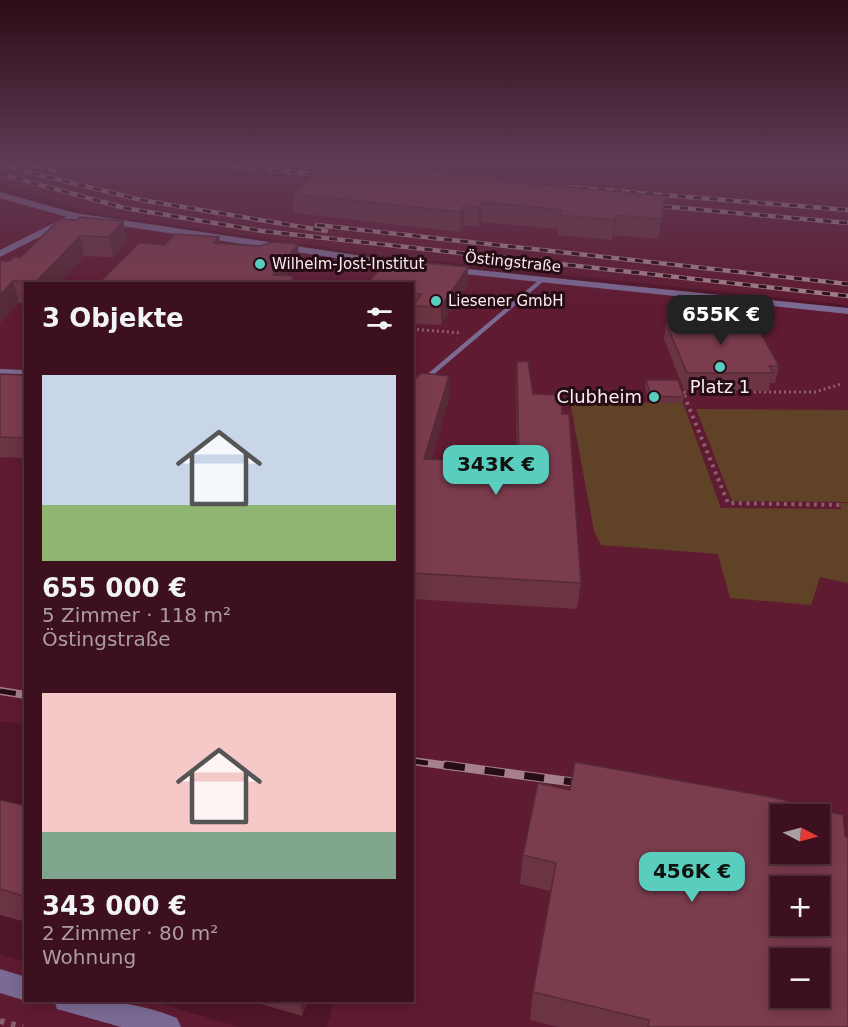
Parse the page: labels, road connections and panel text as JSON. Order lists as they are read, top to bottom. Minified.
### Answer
{"streets":{"street":["Östingstraße"]},"places":["Wilhelm-Jost-Institut","Liesener GmbH","Platz 1","Clubheim"],"north":"right","page":{"heading":"3 Objekte","price":["655K €","343K €","456K €"],"list":[{"name":"655 000 €","note":"5 Zimmer · 118 m² · Östingstraße"},{"name":"343 000 €","note":"2 Zimmer · 80 m² · Wohnung"}],"map_buttons":["+","−"]}}
